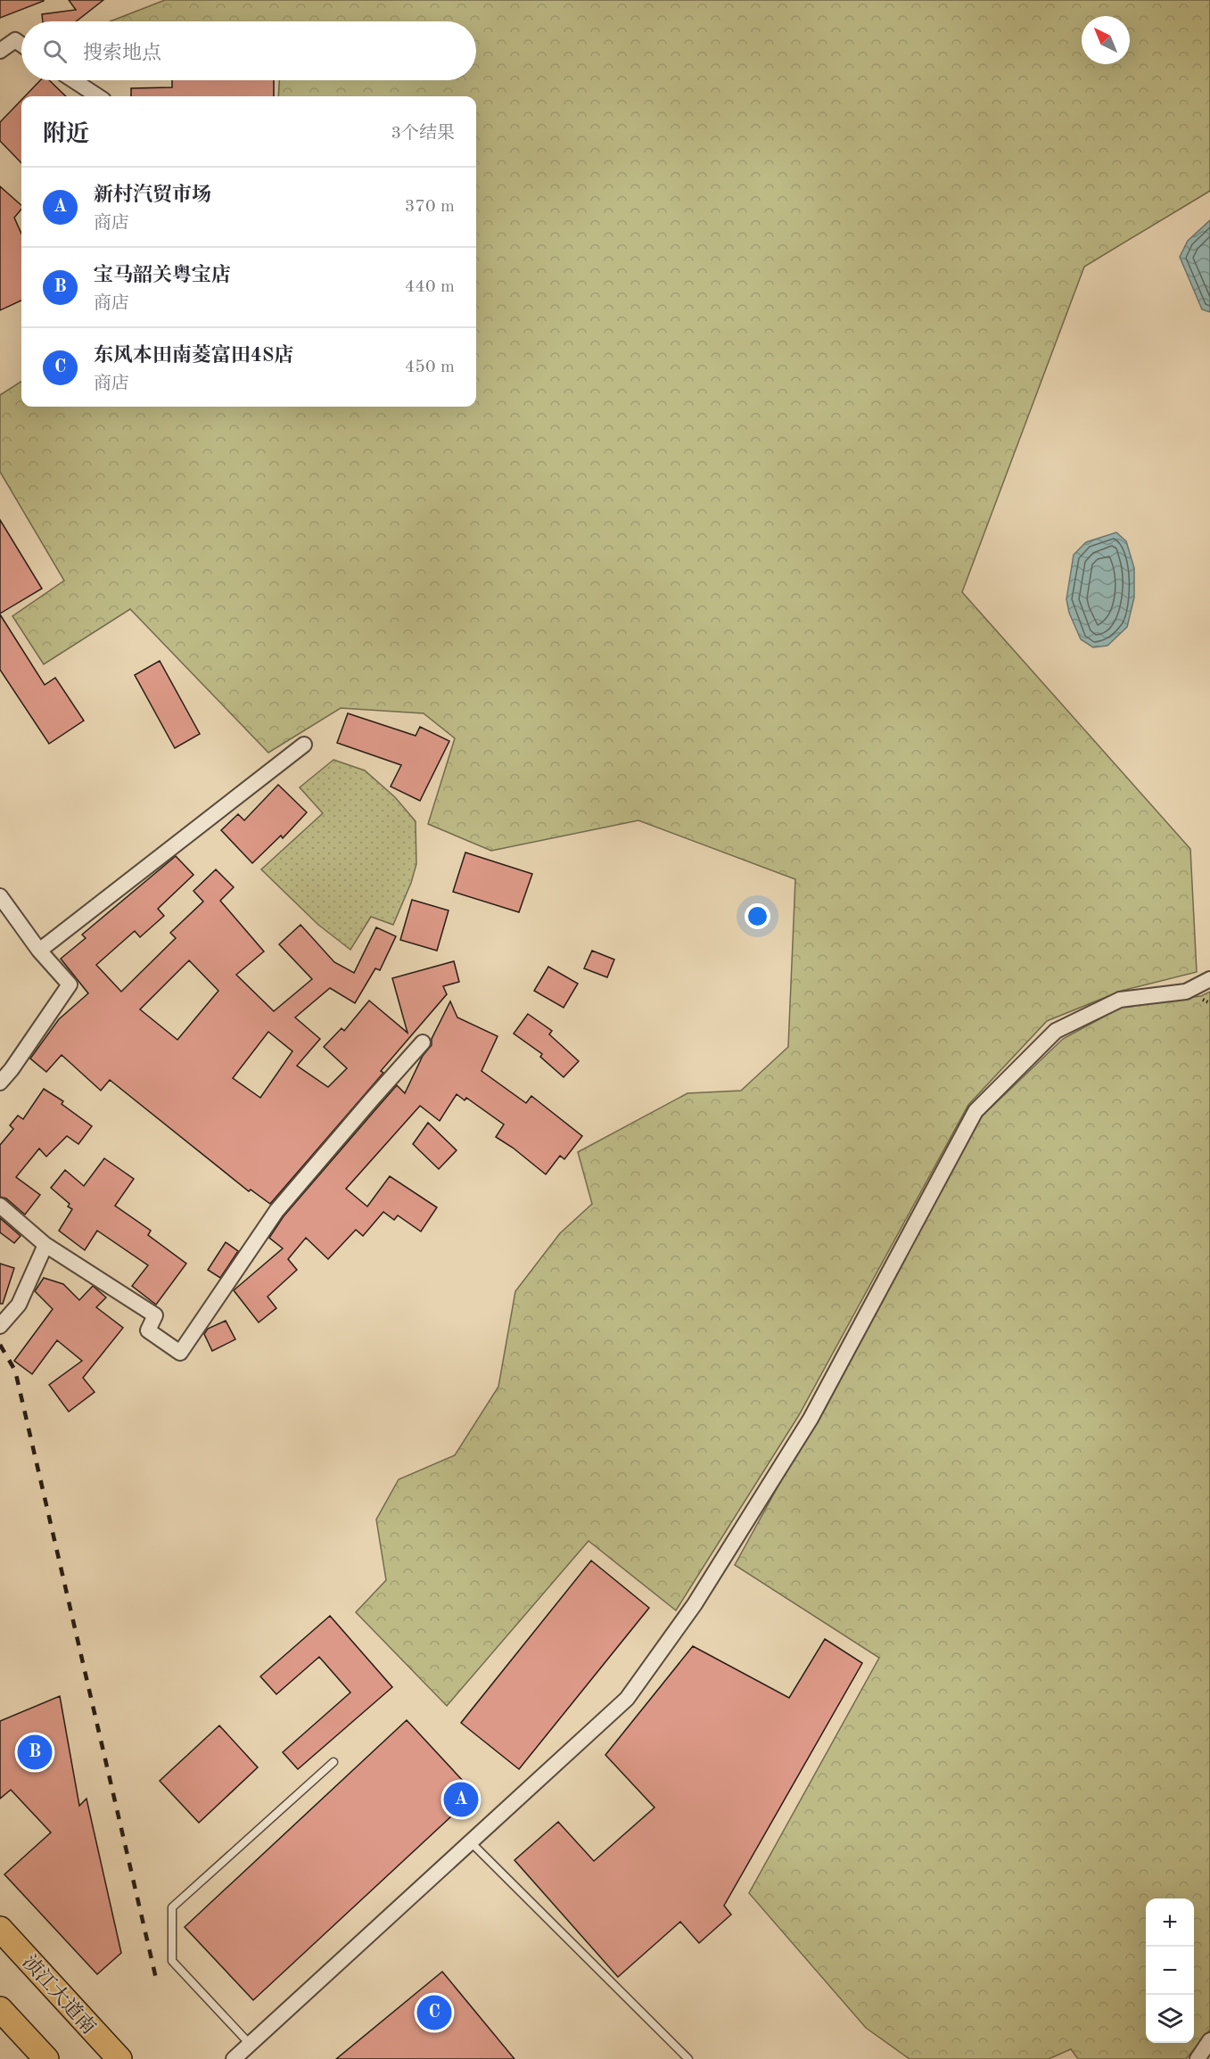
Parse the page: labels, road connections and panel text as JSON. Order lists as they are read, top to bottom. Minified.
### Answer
{"streets":{"main road":["浈江大道南"]},"north":"top left","page":{"search":"搜索地点","heading":["附近","3个结果"],"list":[{"mark":"A","name":"新村汽贸市场","note":"商店","value":"370 m"},{"mark":"B","name":"宝马韶关粤宝店","note":"商店","value":"440 m"},{"mark":"C","name":"东风本田南菱富田4S店","note":"商店","value":"450 m"}],"pins":["B","A","C"],"map_buttons":["+","−"]}}
